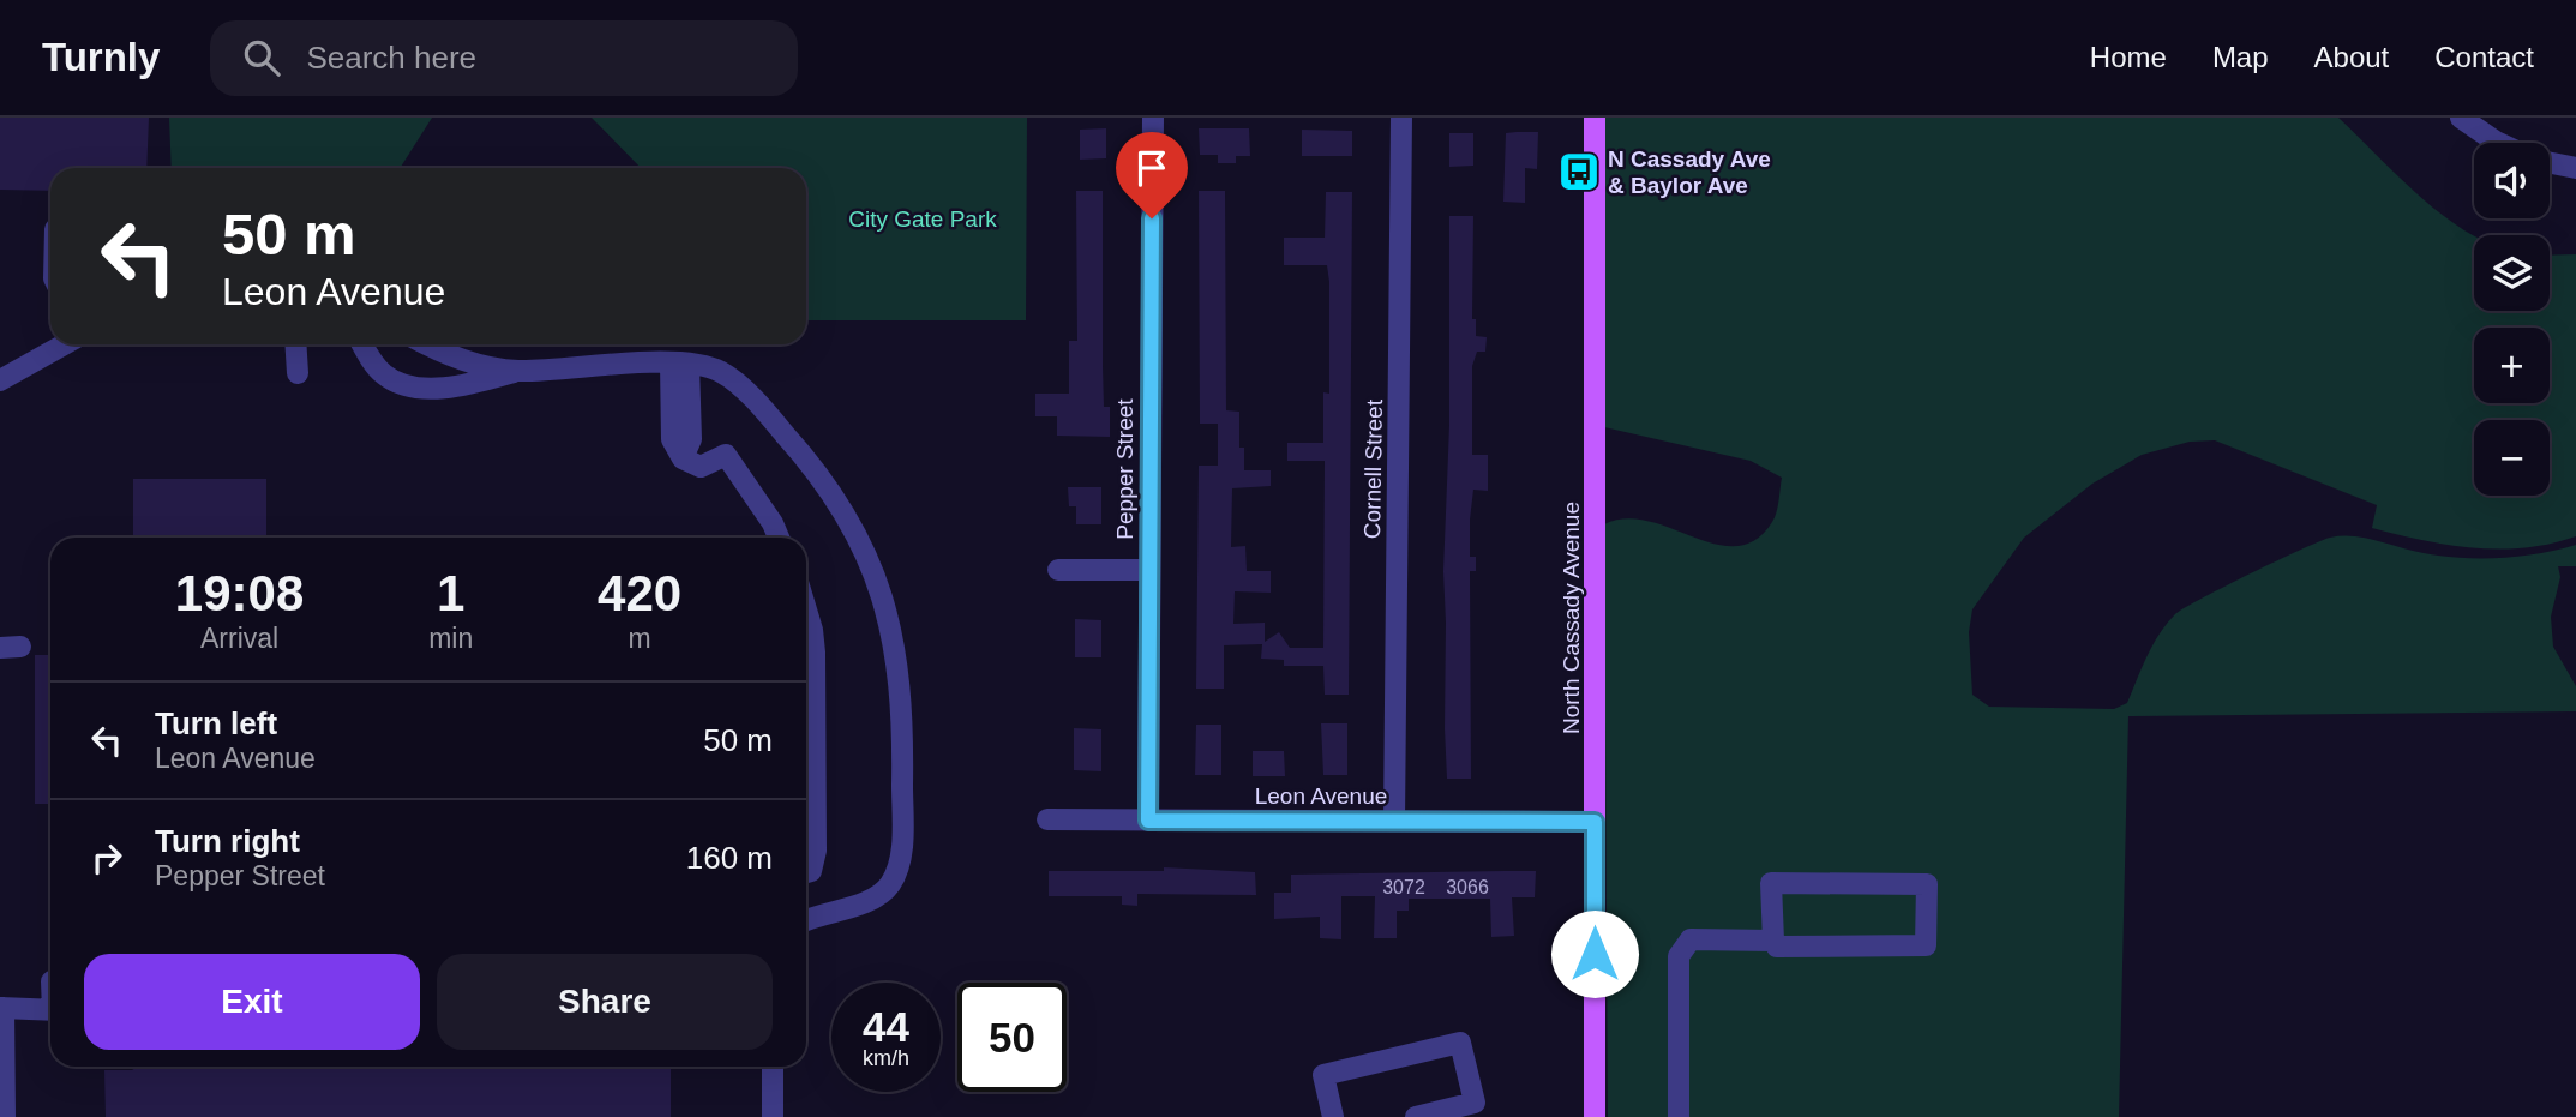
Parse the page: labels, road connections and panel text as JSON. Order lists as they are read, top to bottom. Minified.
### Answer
{"streets":{"main road":["North Cassady Avenue"],"street":["Pepper Street","Cornell Street","Leon Avenue"]},"crossings":[["Pepper Street","Leon Avenue"],["Cornell Street","Leon Avenue"],["North Cassady Avenue","Leon Avenue"]],"parks":["City Gate Park"],"places":{"bus stop":["N Cassady Ave & Baylor Ave"]},"house_numbers":["3072","3066"],"page":{"header":"Turnly","search":"Search here","nav":["Home","Map","About","Contact"],"map_buttons":["+","−"],"turn":["50 m","Leon Avenue"],"eta":["19:08","Arrival","1","min","420","m"],"list":[{"name":"Turn left","note":"Leon Avenue","value":"50 m"},{"name":"Turn right","note":"Pepper Street","value":"160 m"}],"buttons":["Exit","Share"],"speed":"44 km/h","limit":"50"}}
